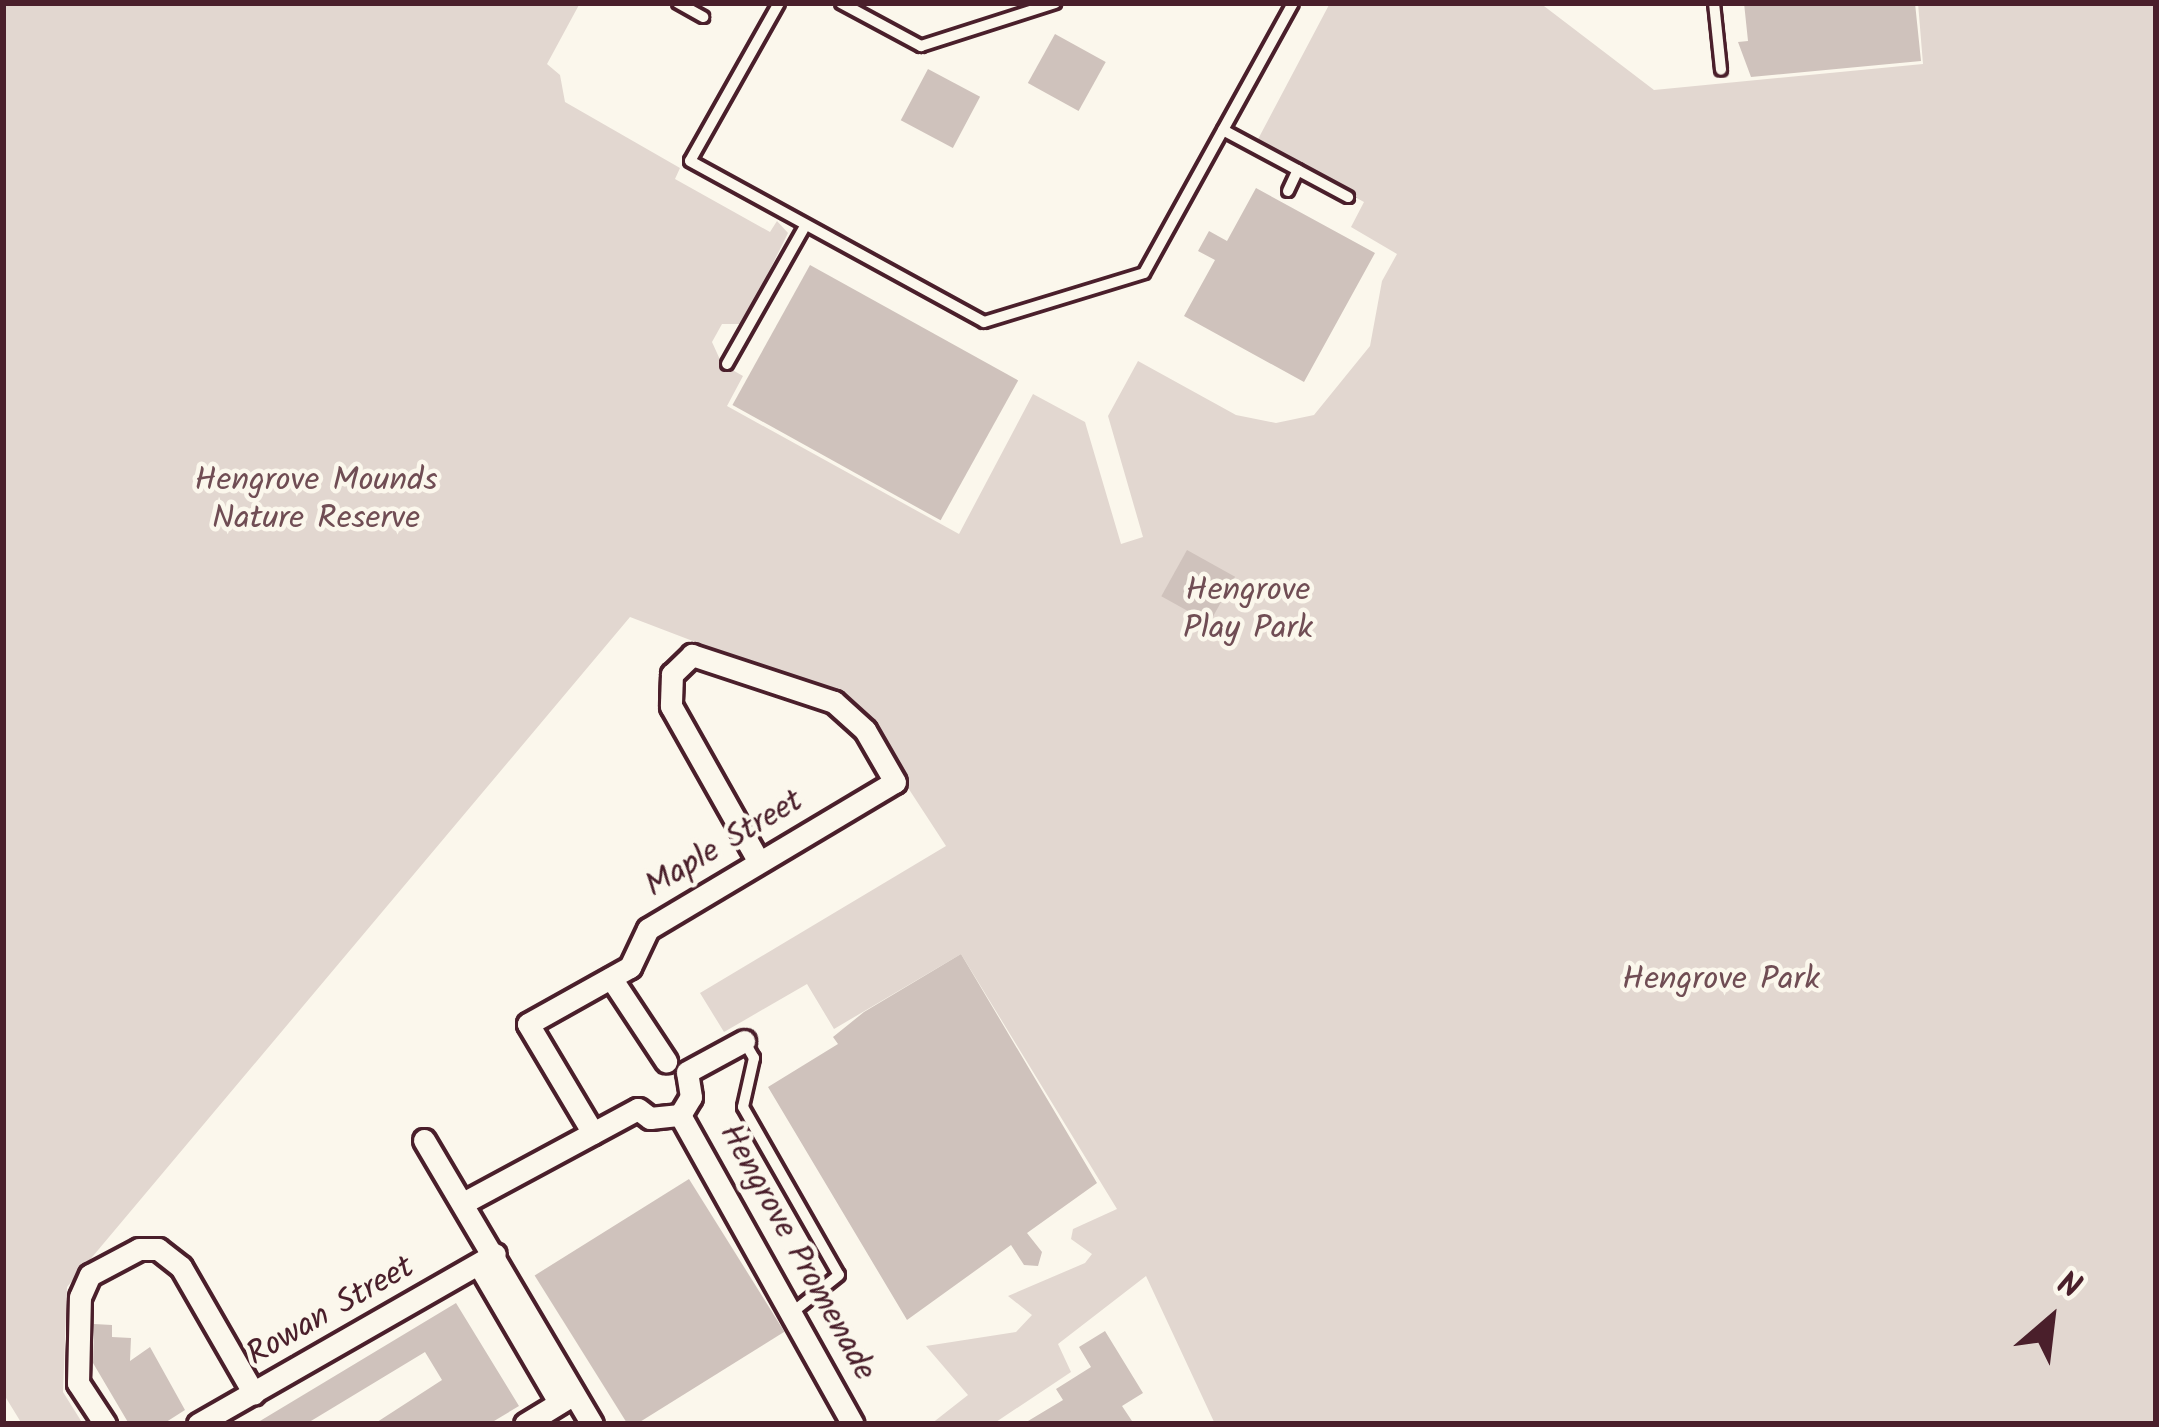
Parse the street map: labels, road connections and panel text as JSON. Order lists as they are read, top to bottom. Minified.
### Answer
{"streets":{"street":["Maple Street","Hengrove Promenade","Rowan Street"]},"parks":["Hengrove Mounds Nature Reserve","Hengrove Play Park","Hengrove Park"],"north":"top right"}
